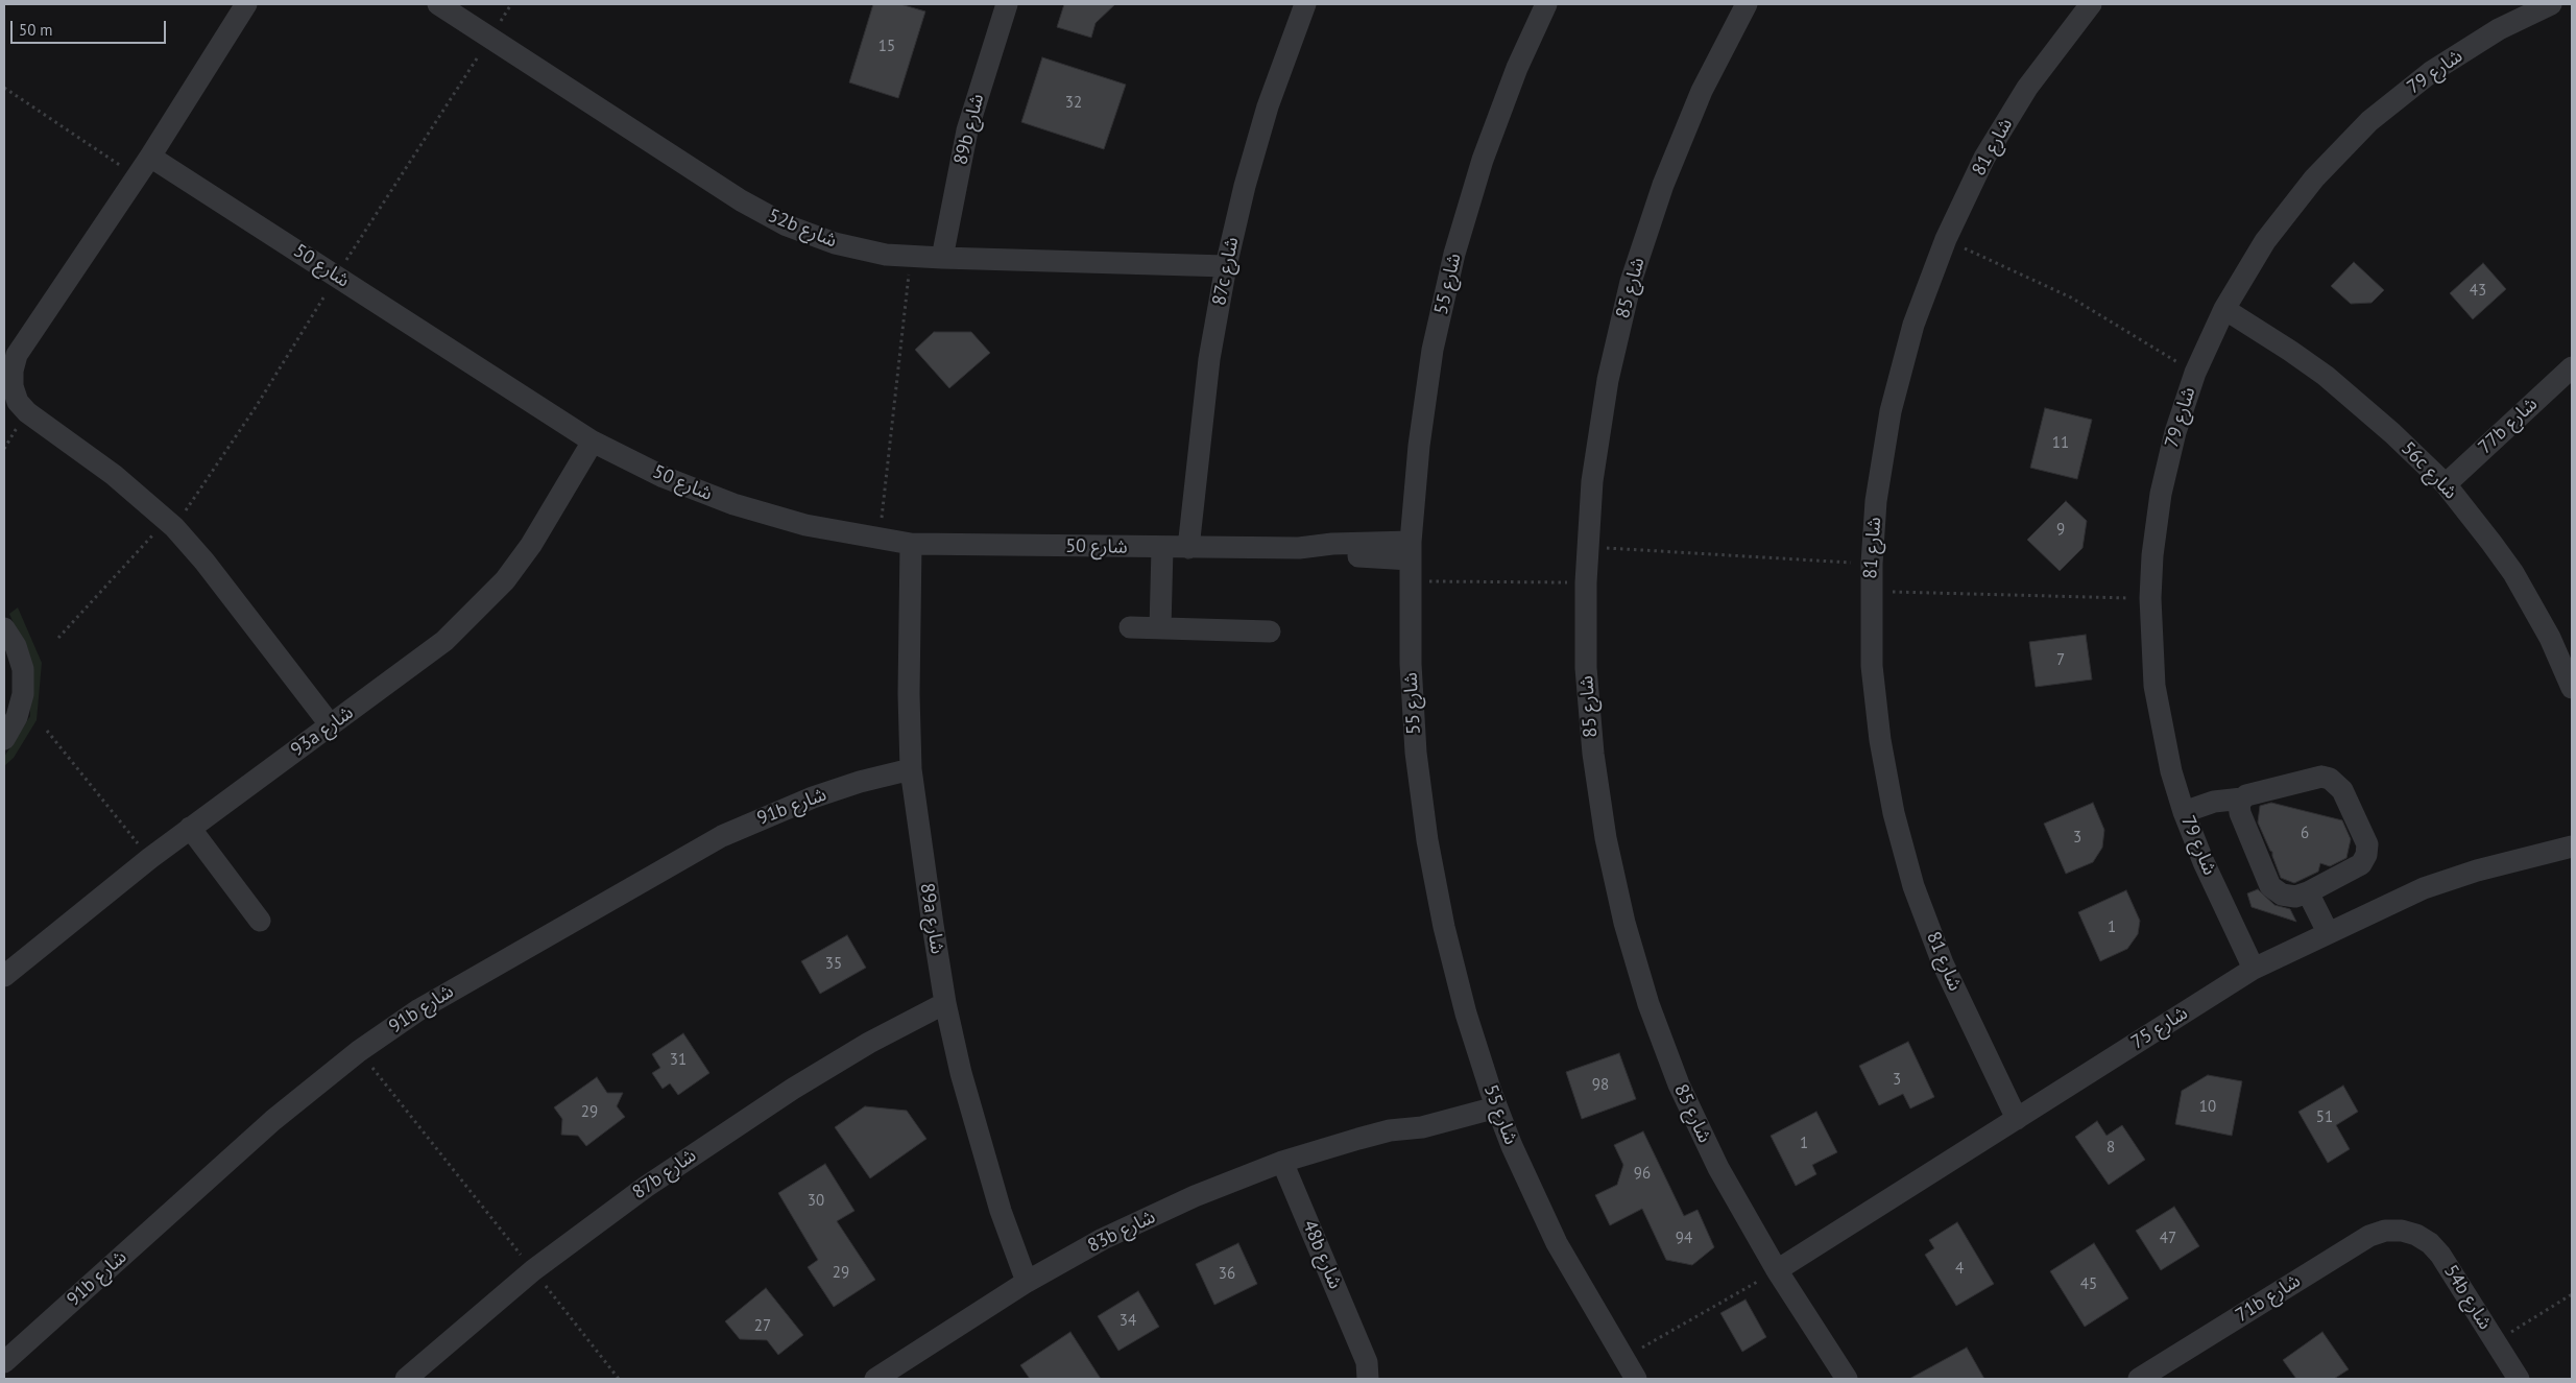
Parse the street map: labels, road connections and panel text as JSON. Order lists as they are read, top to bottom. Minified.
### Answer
{"streets":{"street":["شارع 79","89b شارع","شارع 81","52b شارع","شارع 50","87c شارع","شارع 55","شارع 85","77b شارع","56c شارع","93a شارع","91b شارع","89a شارع","شارع 75","87b شارع","83b شارع","48b شارع","54b شارع","71b شارع"]},"crossings":[["شارع 79","56c شارع"],["شارع 79","شارع 75"],["89b شارع","52b شارع"],["شارع 81","شارع 75"],["52b شارع","87c شارع"],["شارع 50","87c شارع"],["شارع 50","شارع 55"],["شارع 50","93a شارع"],["شارع 50","89a شارع"],["شارع 55","83b شارع"],["شارع 85","شارع 75"],["77b شارع","56c شارع"],["91b شارع","89a شارع"],["89a شارع","87b شارع"],["89a شارع","83b شارع"],["83b شارع","48b شارع"],["54b شارع","71b شارع"]],"house_numbers":["15","32","43","11","9","7","6","3","1","35","31","3","98","10","29","51","1","8","96","30","94","47","4","29","36","45","34","27"],"scale_bar":"50 m"}
